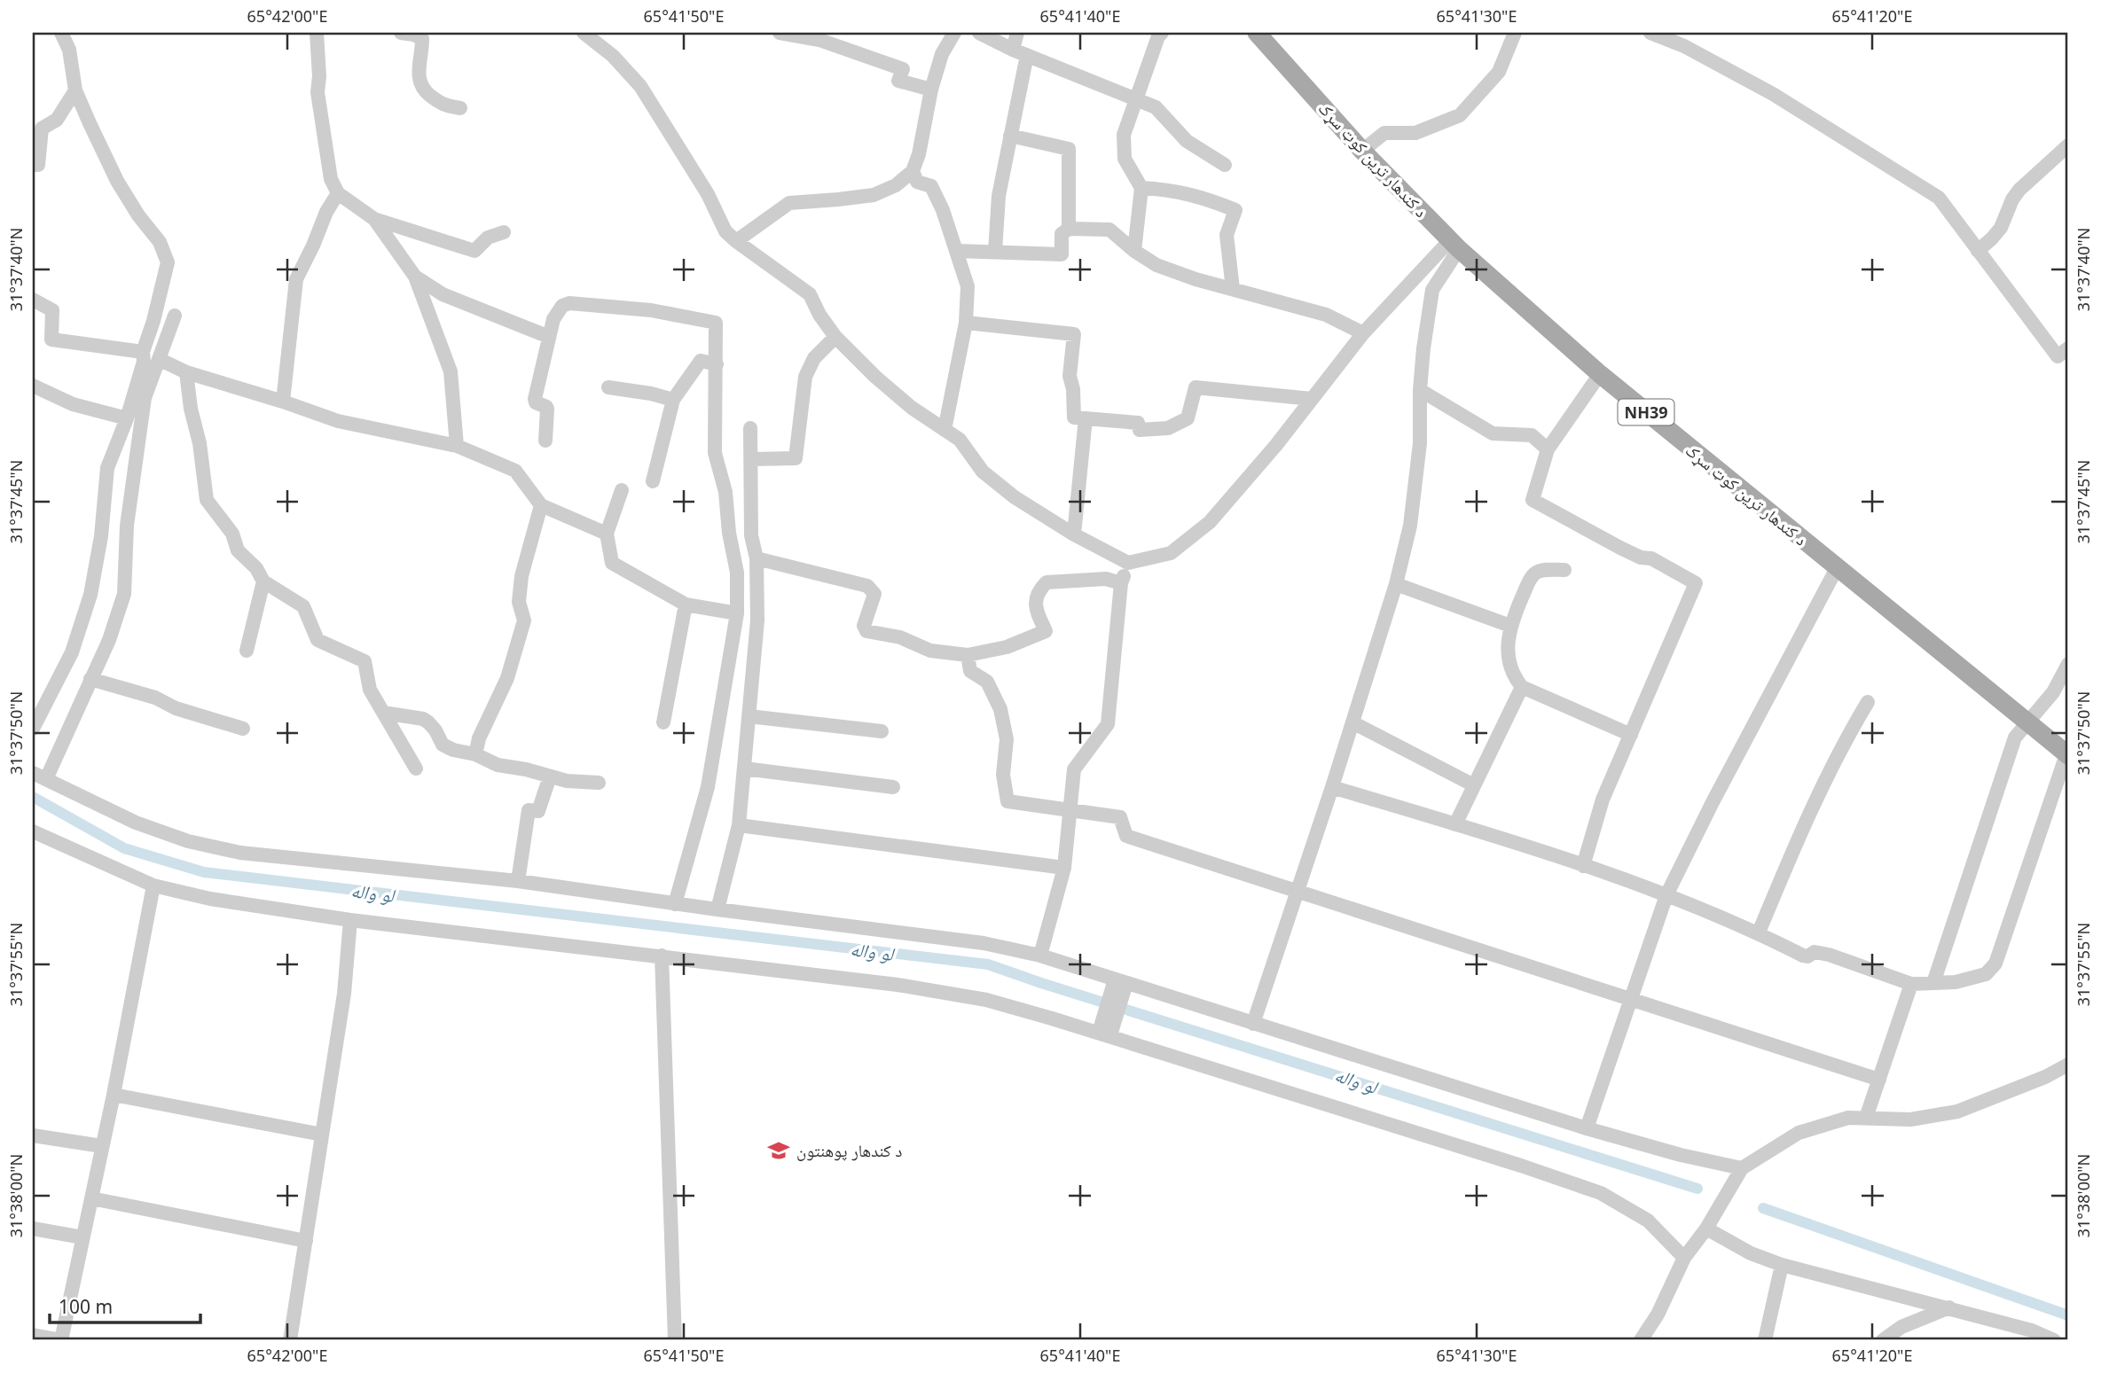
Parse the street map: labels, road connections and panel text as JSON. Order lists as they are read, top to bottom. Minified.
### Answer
{"streets":{"main road":["د کندهار ترين کوټ سړک","NH39"]},"water":["لو واله"],"places":{"school or university":["د کندهار پوهنتون"]},"scale_bar":"100 m","coordinates":["65°42'00\"E","65°41'50\"E","65°41'40\"E","65°41'30\"E","65°41'20\"E","31°37'40\"N","31°37'45\"N","31°37'50\"N","31°37'55\"N","31°38'00\"N"]}
